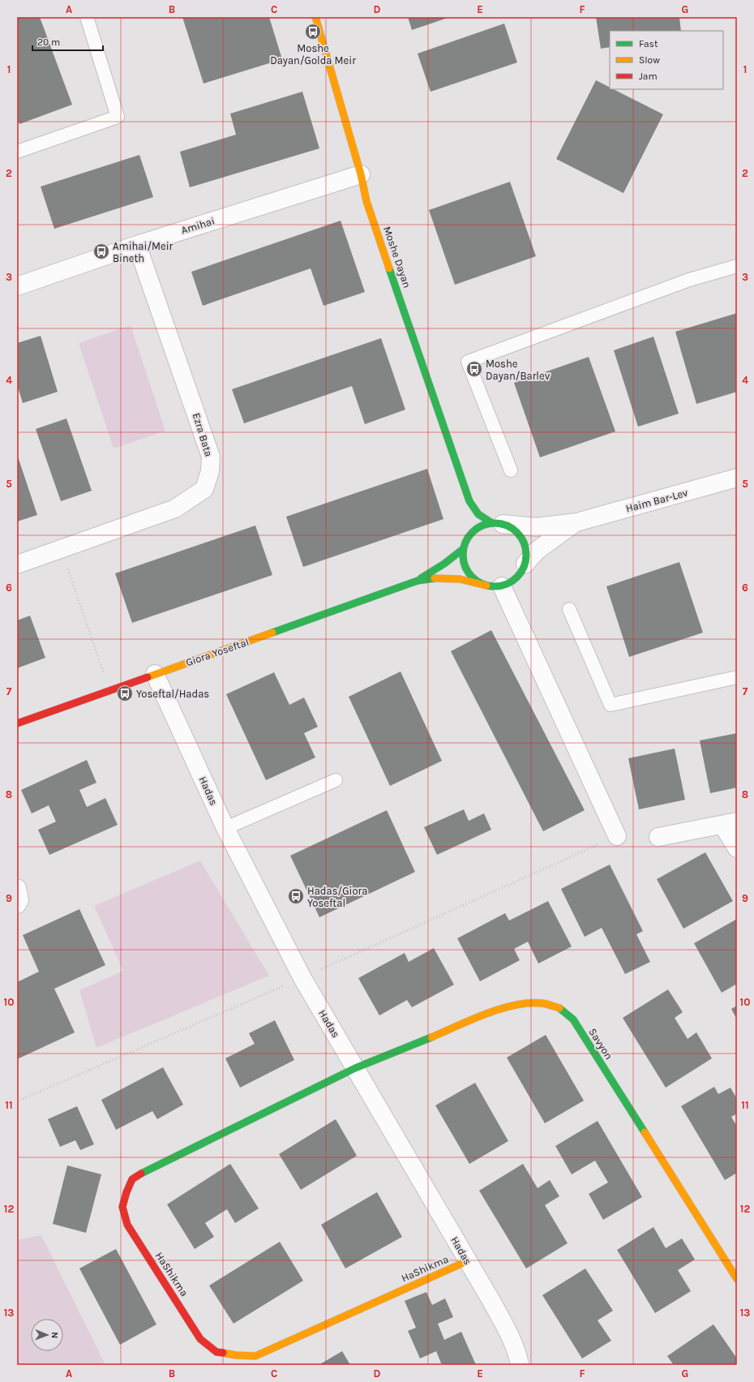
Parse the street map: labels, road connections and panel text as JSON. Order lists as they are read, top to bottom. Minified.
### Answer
{"streets":{"street":["Amihai","Moshe Dayan","Ezra Bata","Haim Bar-Lev","Giora Yoseftal","Hadas","Savyon","HaShikma"]},"crossings":[["Amihai","Moshe Dayan"],["Amihai","Ezra Bata"],["Moshe Dayan","Haim Bar-Lev"],["Moshe Dayan","Giora Yoseftal"],["Haim Bar-Lev","Giora Yoseftal"],["Giora Yoseftal","Hadas"],["Hadas","Savyon"],["Hadas","HaShikma"],["Savyon","HaShikma"]],"places":{"bus stop":["Moshe Dayan/Golda Meir","Amihai/Meir Bineth","Moshe Dayan/Barlev","Yoseftal/Hadas","Hadas/Giora Yoseftal"]},"legend":["Fast","Slow","Jam"],"scale_bar":"20 m","north":"right","grid":{"columns":["A","B","C","D","E","F","G"],"rows":["1","2","3","4","5","6","7","8","9","10","11","12","13"]}}
